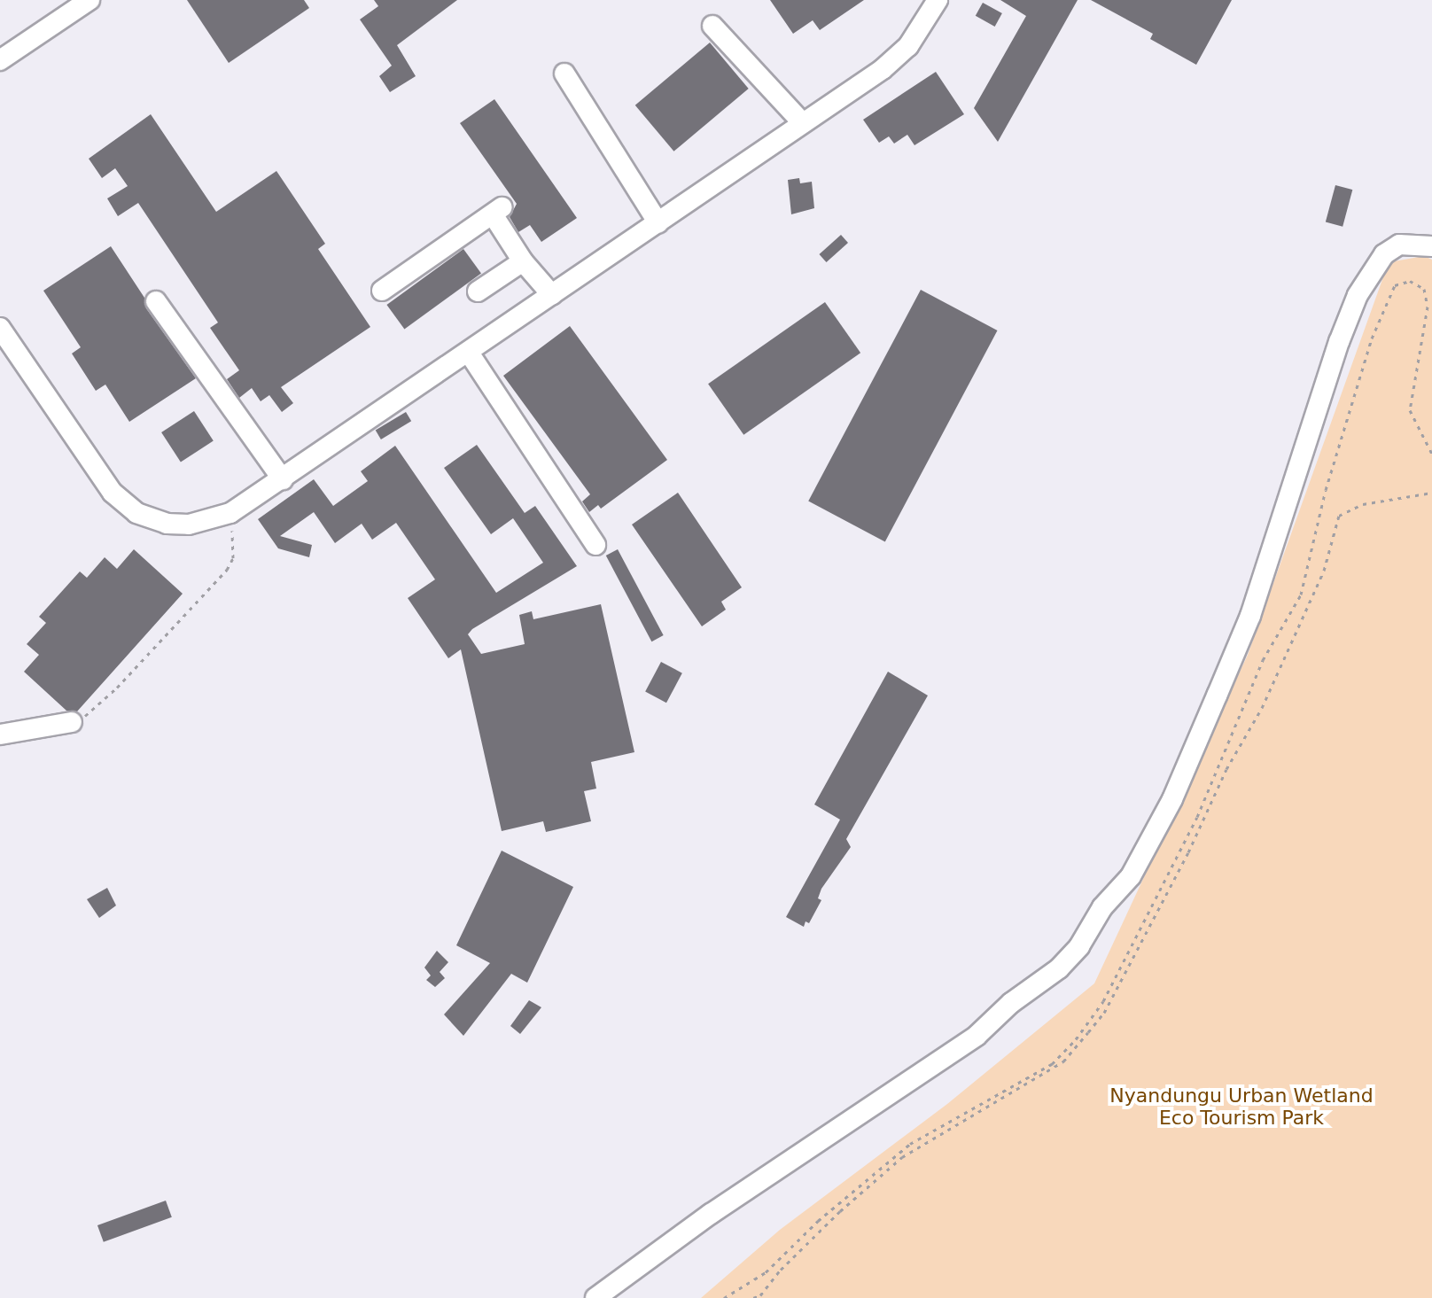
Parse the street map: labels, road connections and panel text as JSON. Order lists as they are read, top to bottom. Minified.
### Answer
{"parks":["Nyandungu Urban Wetland Eco Tourism Park"]}
